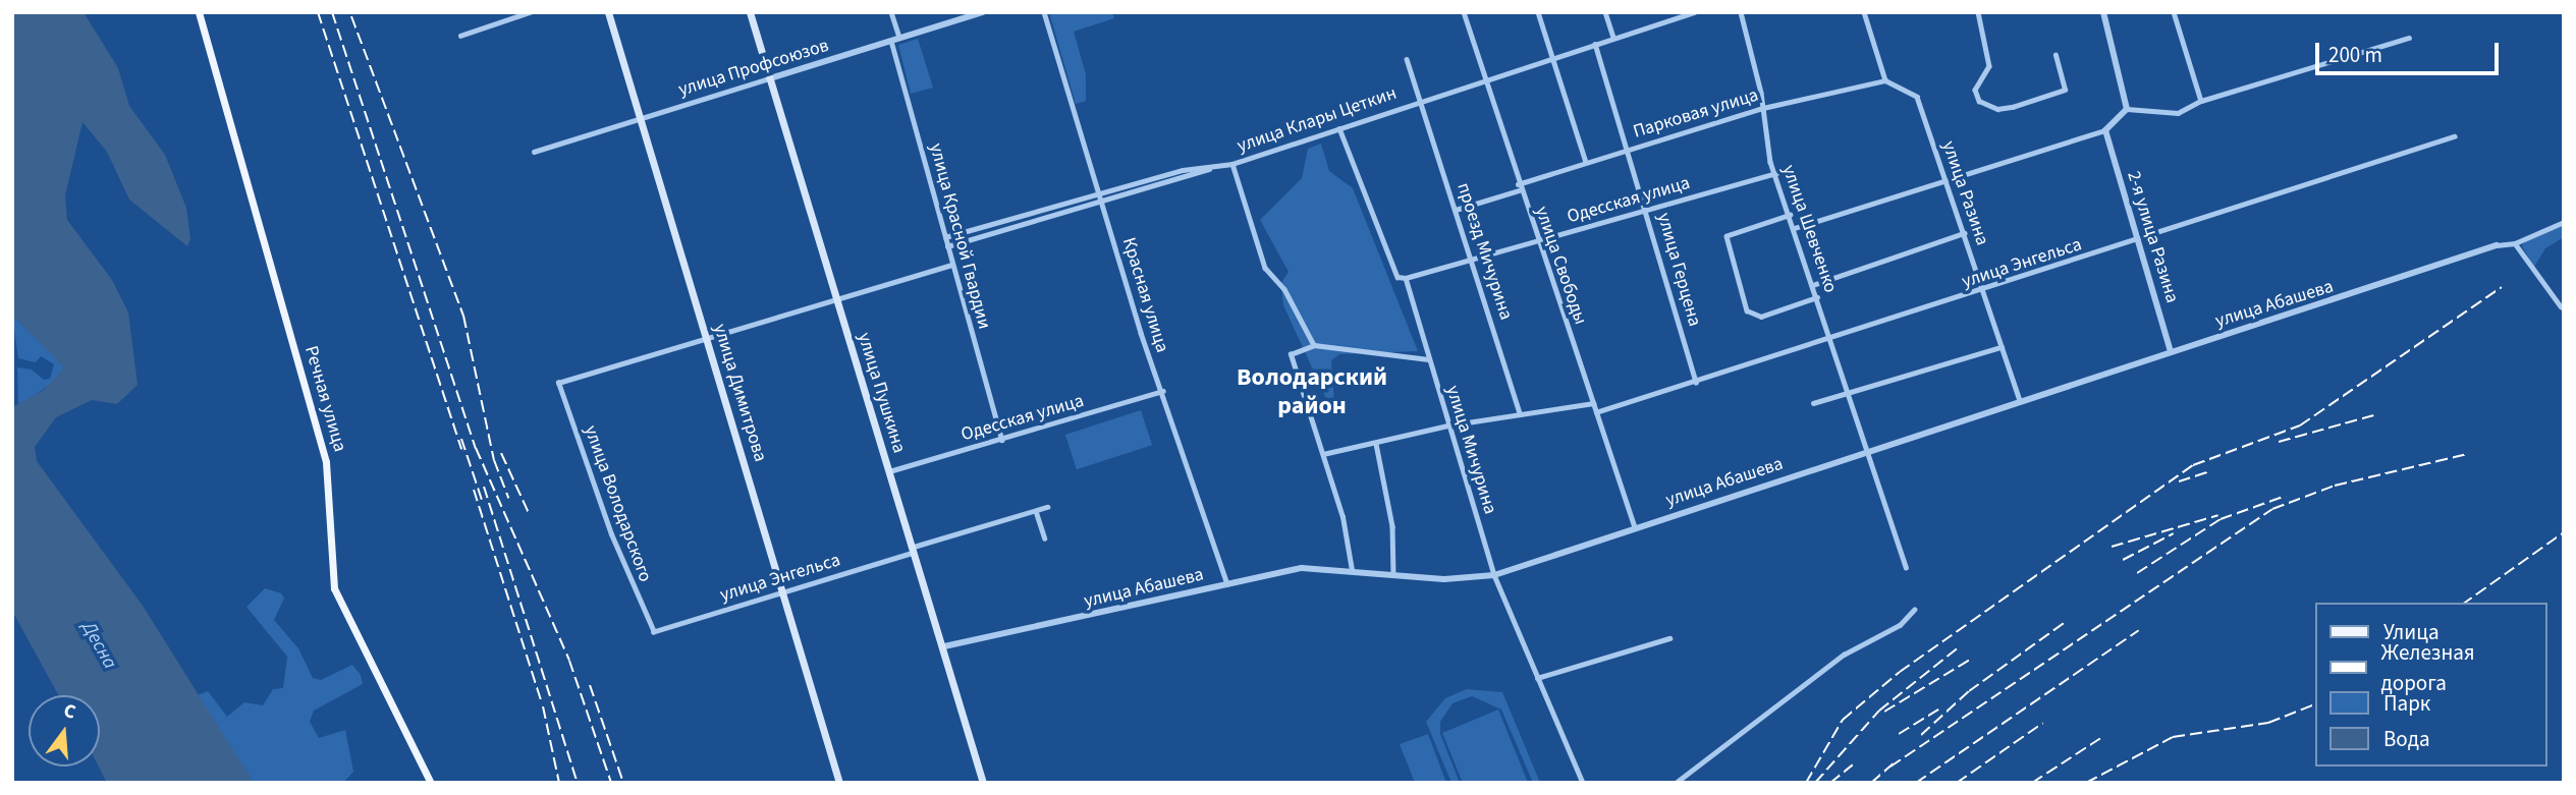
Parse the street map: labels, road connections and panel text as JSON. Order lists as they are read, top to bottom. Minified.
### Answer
{"streets":{"main road":["улица Димитрова","улица Пушкина","Речная улица"],"street":["улица Профсоюзов","Парковая улица","улица Клары Цеткин","улица Разина","Одесская улица","улица Шевченко","улица Красной Гвардии","2-я улица Разина","проезд Мичурина","улица Энгельса","улица Свободы","улица Герцена","Красная улица","улица Абашева","улица Мичурина","улица Володарского"]},"crossings":[["улица Профсоюзов","улица Красной Гвардии"],["улица Профсоюзов","улица Димитрова"],["улица Профсоюзов","улица Пушкина"],["Парковая улица","улица Разина"],["Парковая улица","улица Шевченко"],["Парковая улица","улица Свободы"],["Парковая улица","улица Герцена"],["улица Клары Цеткин","улица Красной Гвардии"],["улица Клары Цеткин","проезд Мичурина"],["улица Клары Цеткин","улица Свободы"],["улица Клары Цеткин","улица Герцена"],["улица Клары Цеткин","Красная улица"],["улица Клары Цеткин","улица Мичурина"],["улица Разина","улица Энгельса"],["улица Разина","улица Абашева"],["Одесская улица","улица Шевченко"],["Одесская улица","улица Красной Гвардии"],["Одесская улица","проезд Мичурина"],["Одесская улица","улица Свободы"],["Одесская улица","улица Герцена"],["Одесская улица","Красная улица"],["Одесская улица","улица Пушкина"],["Одесская улица","улица Мичурина"],["улица Шевченко","улица Энгельса"],["улица Шевченко","улица Абашева"],["2-я улица Разина","улица Энгельса"],["2-я улица Разина","улица Абашева"],["улица Энгельса","улица Свободы"],["улица Энгельса","улица Герцена"],["улица Энгельса","улица Димитрова"],["улица Энгельса","улица Пушкина"],["улица Энгельса","улица Володарского"],["улица Свободы","улица Абашева"],["Красная улица","улица Абашева"],["улица Абашева","улица Пушкина"],["улица Абашева","улица Мичурина"],["улица Димитрова","улица Володарского"]],"districts":["Володарский район"],"water":["Десна"],"legend":["Улица","Железная дорога","Парк","Вода"],"scale_bar":"200 m","north":"top"}
